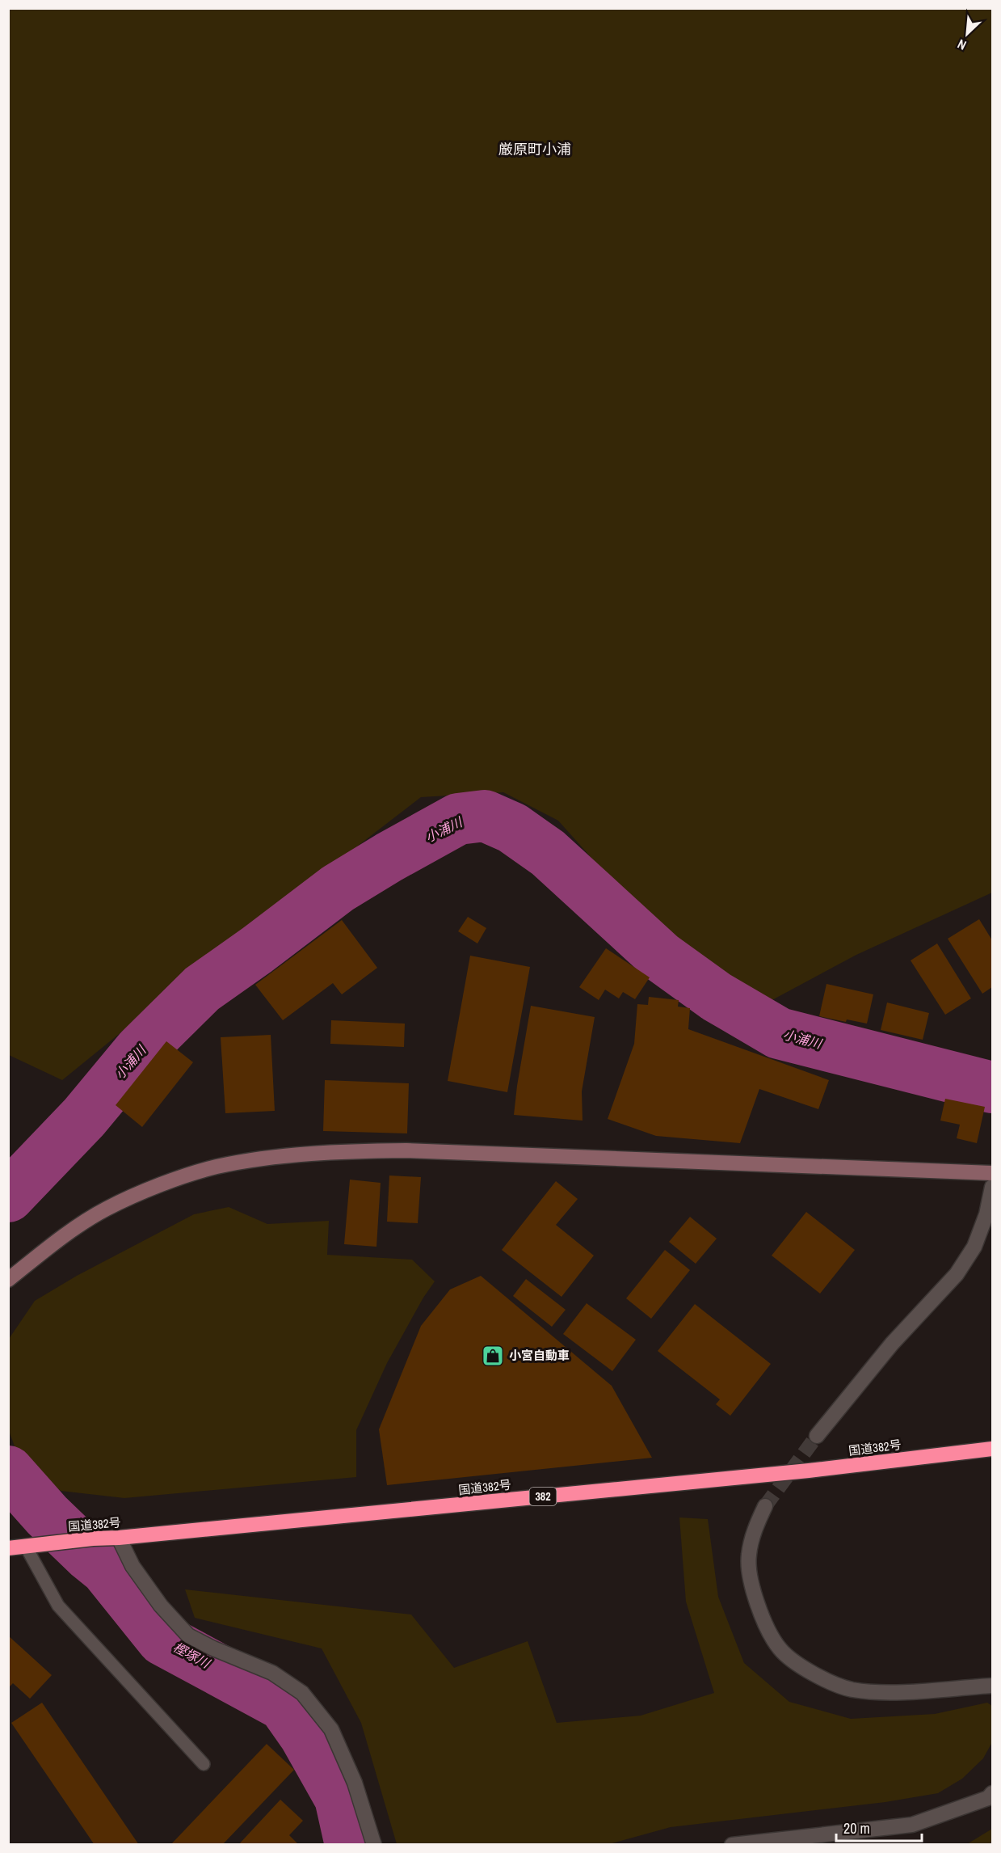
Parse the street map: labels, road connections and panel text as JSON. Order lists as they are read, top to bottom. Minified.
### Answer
{"streets":{"highway":["国道382号","382"]},"districts":["厳原町小浦"],"water":["小浦川","樫塚川"],"places":{"shop":["小宮自動車"]},"scale_bar":"20 m","north":"bottom left"}
